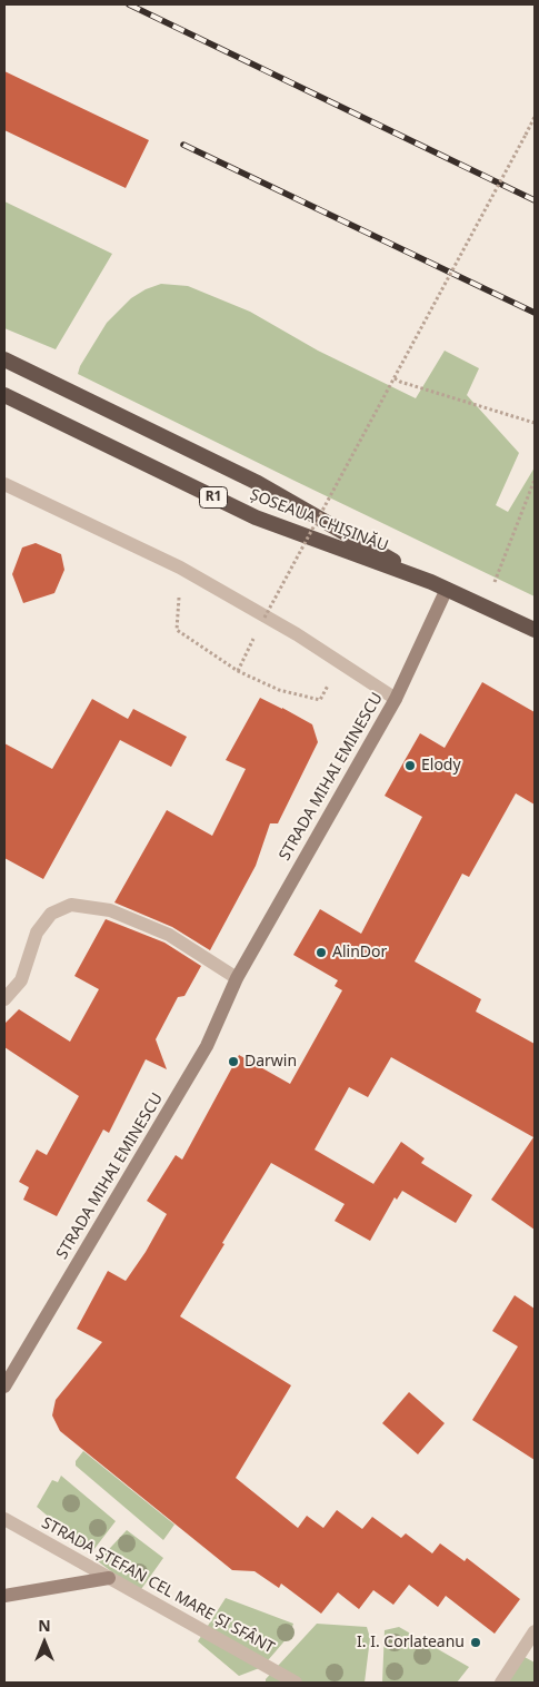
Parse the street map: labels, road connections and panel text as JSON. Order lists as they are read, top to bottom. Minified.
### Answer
{"streets":{"highway":["R1","ȘOSEAUA CHIȘINĂU"],"main road":["STRADA MIHAI EMINESCU"],"street":["STRADA ȘTEFAN CEL MARE ȘI SFÂNT"]},"crossings":[["ȘOSEAUA CHIȘINĂU","STRADA MIHAI EMINESCU"]],"places":["Elody","AlinDor","Darwin","I. I. Corlateanu"],"north":"top"}
